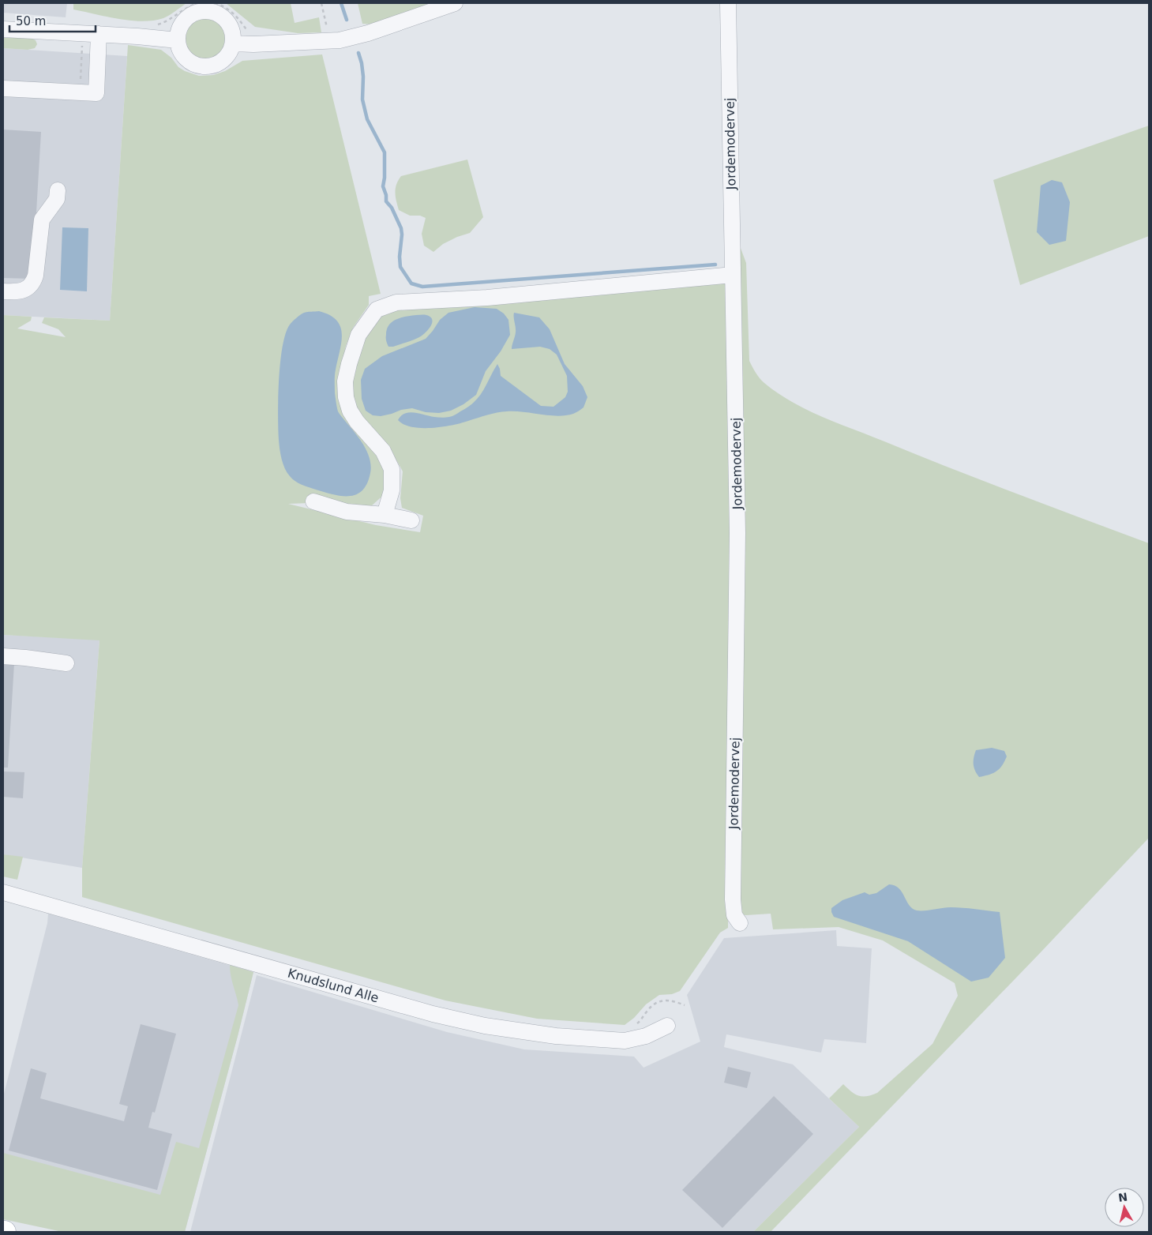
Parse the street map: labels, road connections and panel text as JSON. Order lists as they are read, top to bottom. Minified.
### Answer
{"streets":{"street":["Jordemodervej","Knudslund Alle"]},"scale_bar":"50 m","north":"top"}
